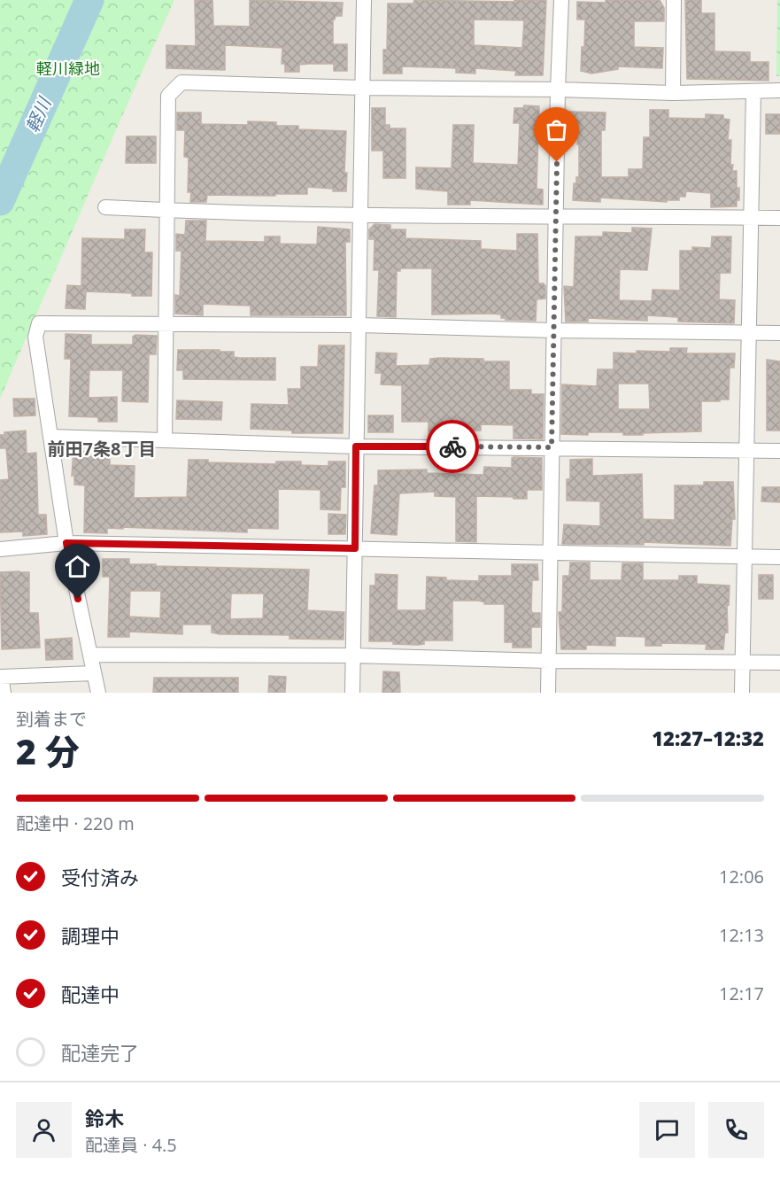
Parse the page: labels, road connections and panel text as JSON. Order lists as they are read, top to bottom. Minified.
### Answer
{"districts":["前田7条8丁目"],"water":["軽川"],"parks":["軽川緑地"],"page":{"heading":["2 分","到着まで","12:27–12:32"],"panel":["鈴木","配達員 · 4.5"],"bar":"配達中 · 220 m","list":[["受付済み","12:06"],["調理中","12:13"],["配達中","12:17"],"配達完了"]}}
